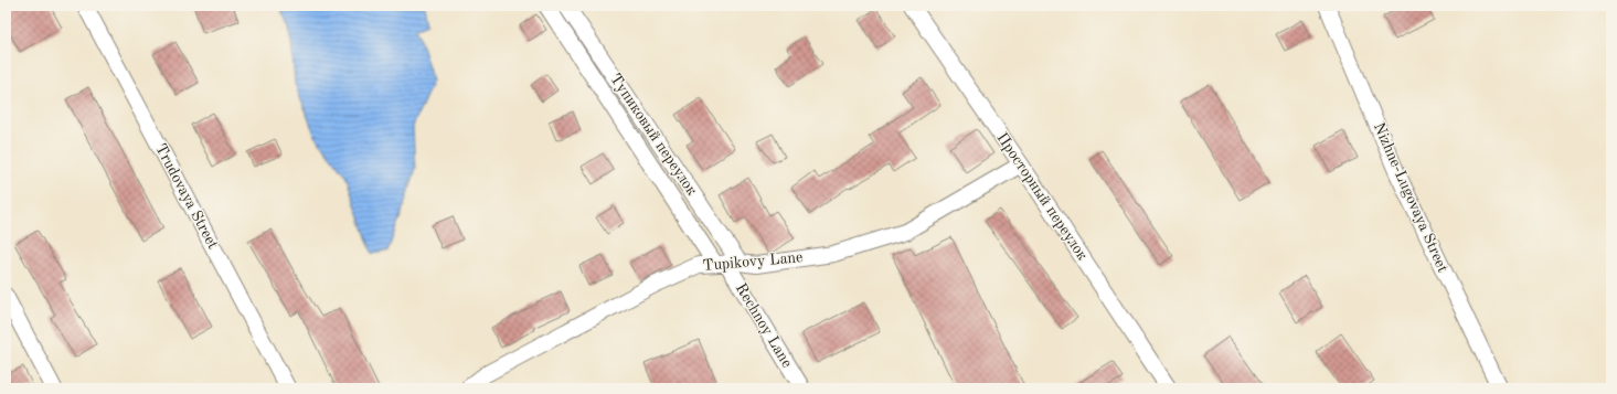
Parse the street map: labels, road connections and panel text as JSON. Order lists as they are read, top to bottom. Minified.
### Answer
{"streets":{"street":["Тупиковый переулок","Trudovaya Street","Просторный переулок","Nizhne-Lugovaya Street","Tupikovy Lane","Rechnoy Lane"]},"crossings":[["Тупиковый переулок","Tupikovy Lane"],["Тупиковый переулок","Rechnoy Lane"],["Просторный переулок","Tupikovy Lane"],["Tupikovy Lane","Rechnoy Lane"]]}
